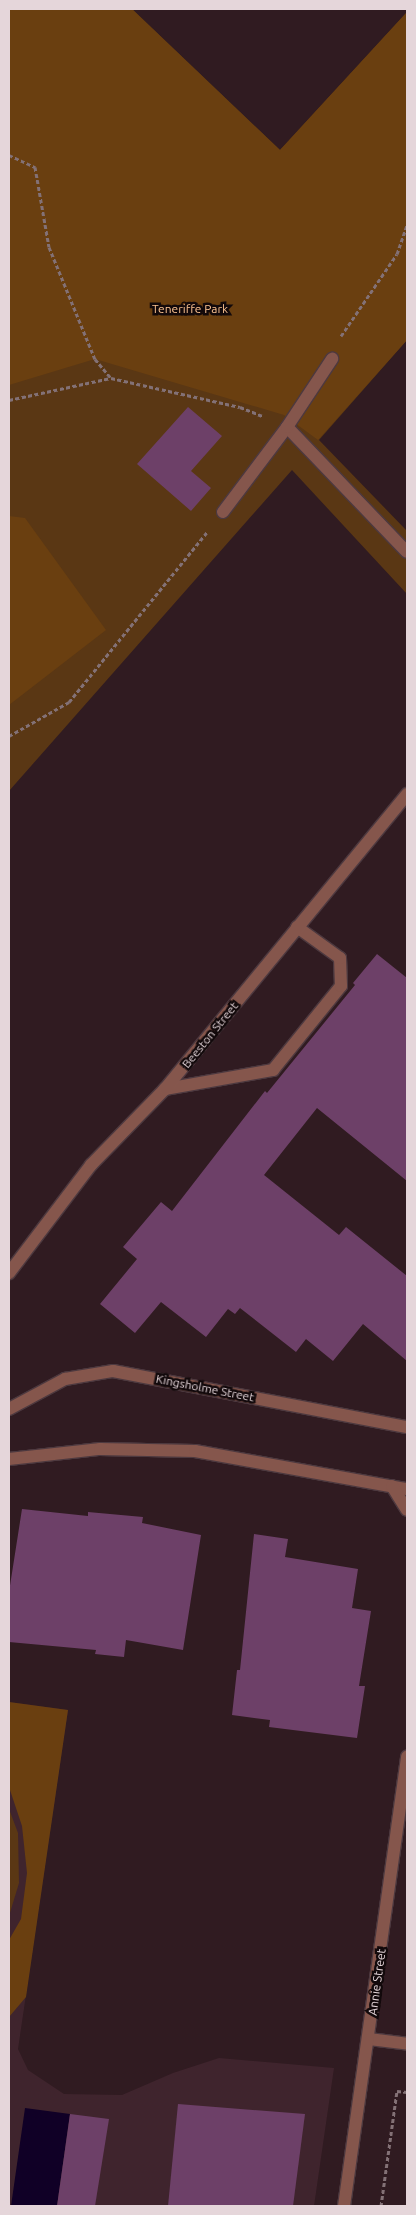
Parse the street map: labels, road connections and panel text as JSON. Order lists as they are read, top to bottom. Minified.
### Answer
{"streets":{"street":["Beeston Street","Kingsholme Street","Annie Street"]},"parks":["Teneriffe Park"]}
